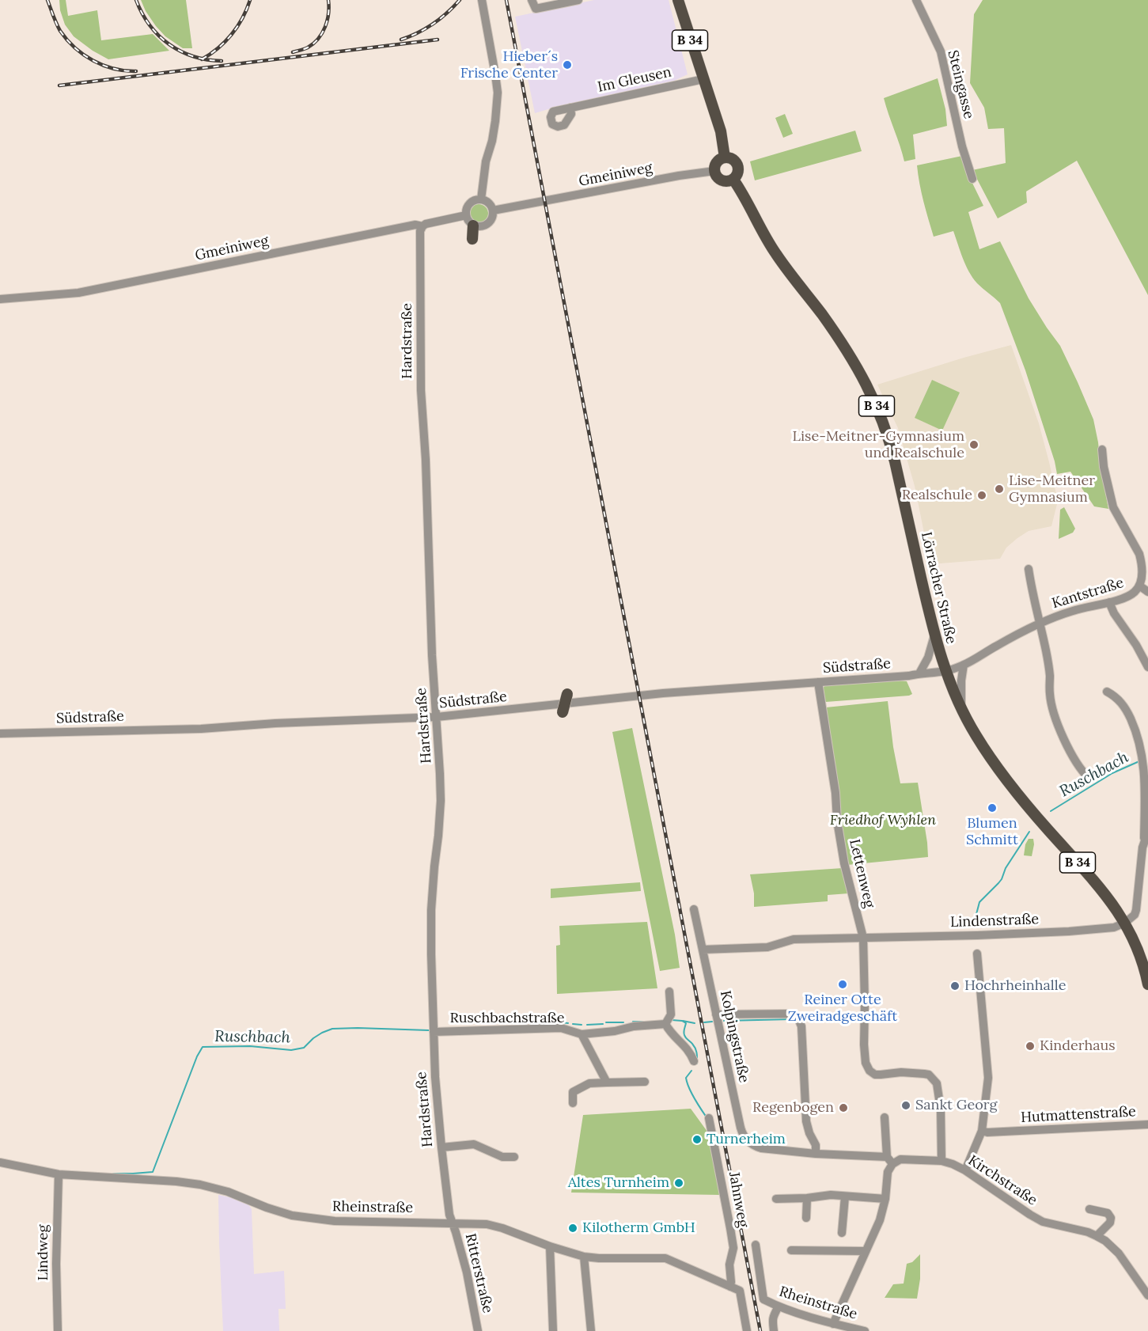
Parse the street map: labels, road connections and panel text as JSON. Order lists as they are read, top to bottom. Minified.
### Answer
{"streets":{"main road":["B 34","Lörracher Straße"],"street":["Im Gleusen","Steingasse","Gmeiniweg","Hardstraße","Kantstraße","Südstraße","Lettenweg","Lindenstraße","Ruschbachstraße","Kolpingstraße","Hutmattenstraße","Kirchstraße","Jahnweg","Rheinstraße","Lindweg","Ritterstraße"]},"crossings":[["B 34","Im Gleusen"],["B 34","Gmeiniweg"],["B 34","Lörracher Straße"],["Gmeiniweg","Hardstraße"],["Gmeiniweg","Lörracher Straße"],["Hardstraße","Südstraße"],["Hardstraße","Ruschbachstraße"],["Hardstraße","Rheinstraße"],["Hardstraße","Ritterstraße"],["Lörracher Straße","Kantstraße"],["Lörracher Straße","Südstraße"],["Lörracher Straße","Lindenstraße"],["Kantstraße","Südstraße"],["Südstraße","Lettenweg"],["Lettenweg","Lindenstraße"],["Lettenweg","Kirchstraße"],["Lindenstraße","Kolpingstraße"],["Kolpingstraße","Kirchstraße"],["Jahnweg","Rheinstraße"],["Rheinstraße","Lindweg"],["Rheinstraße","Ritterstraße"]],"water":["Ruschbach"],"parks":["Friedhof Wyhlen"],"places":["Hieber´s Frische Center","Lise-Meitner-Gymnasium und Realschule","Lise-Meitner Gymnasium","Realschule","Blumen Schmitt","Reiner Otte Zweiradgeschäft","Hochrheinhalle","Kinderhaus","Sankt Georg","Regenbogen","Turnerheim","Altes Turnheim","Kilotherm GmbH"]}
